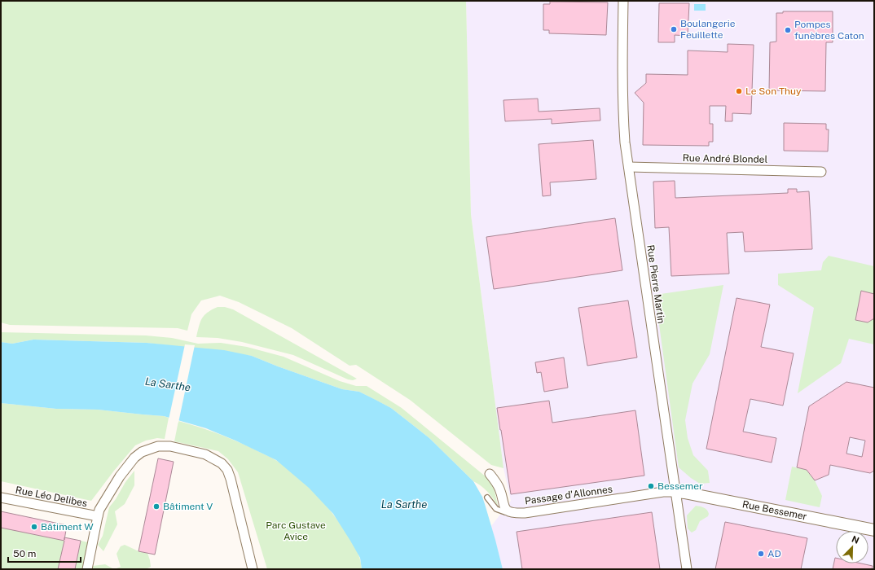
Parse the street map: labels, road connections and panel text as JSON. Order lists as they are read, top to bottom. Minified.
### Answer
{"streets":{"street":["Rue André Blondel","Rue Pierre Martin","Passage d'Allonnes","Rue Léo Delibes","Rue Bessemer"]},"crossings":[["Rue André Blondel","Rue Pierre Martin"],["Rue Pierre Martin","Passage d'Allonnes"],["Rue Pierre Martin","Rue Bessemer"],["Passage d'Allonnes","Rue Bessemer"]],"water":["La Sarthe"],"parks":["Parc Gustave Avice"],"places":["Boulangerie Feuillette","Pompes funèbres Caton","Le Son Thuy","Bessemer","Bâtiment V","Bâtiment W","AD"],"scale_bar":"50 m","north":"top right"}
